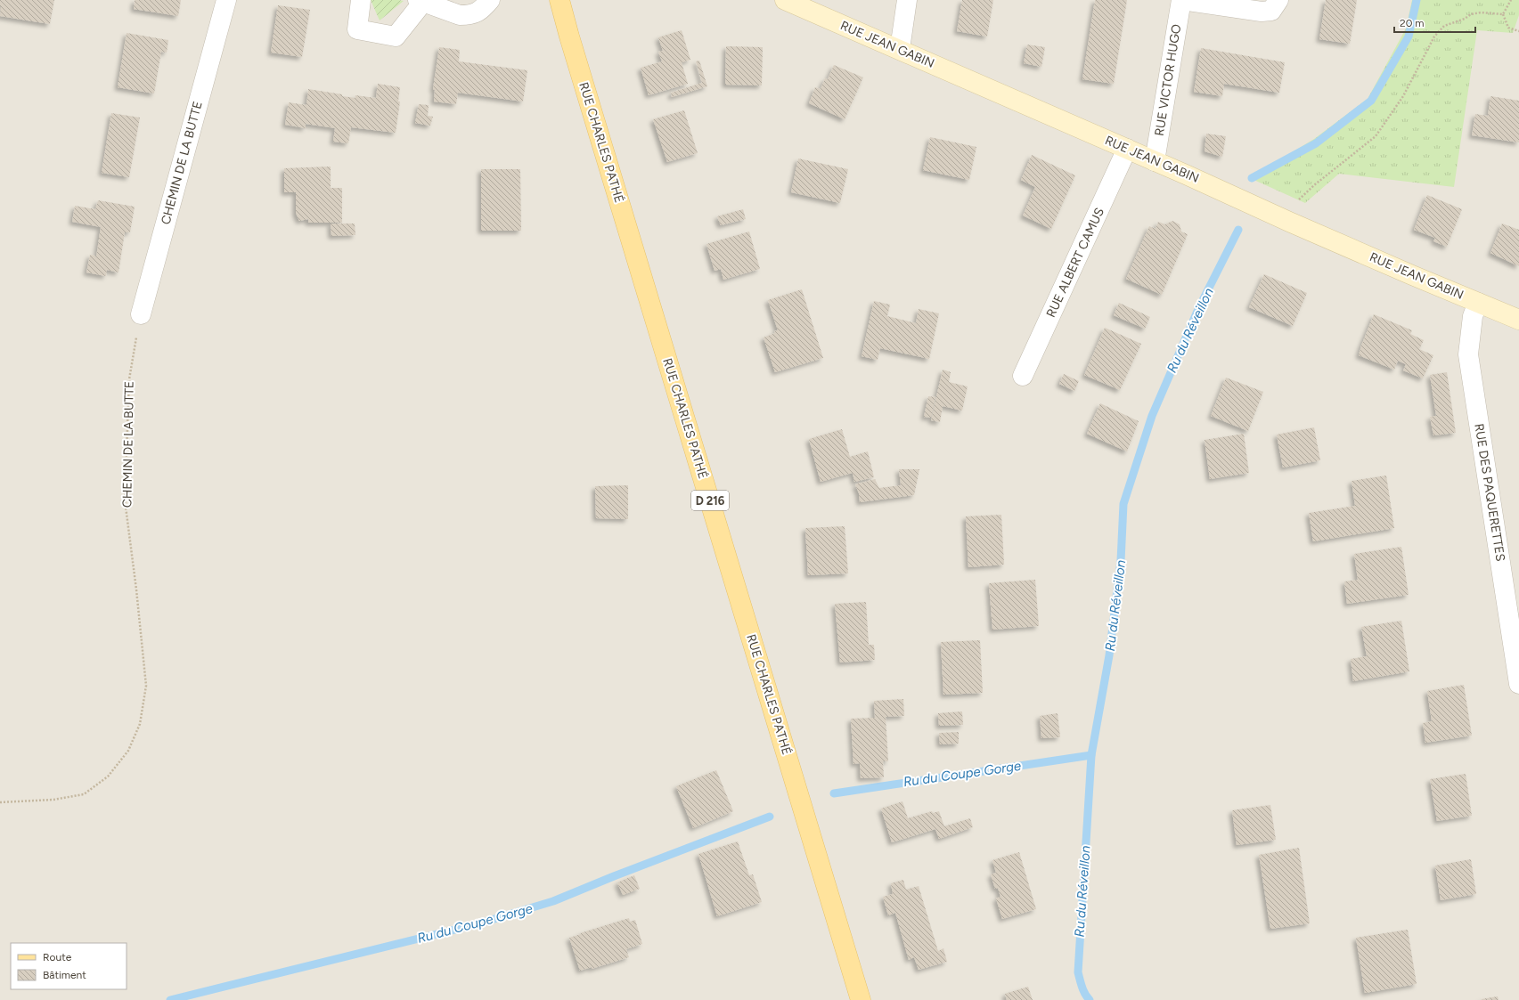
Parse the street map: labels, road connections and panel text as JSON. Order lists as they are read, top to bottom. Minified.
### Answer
{"streets":{"main road":["RUE CHARLES PATHÉ","D 216"],"street":["RUE JEAN GABIN","RUE VICTOR HUGO","CHEMIN DE LA BUTTE","RUE ALBERT CAMUS","RUE DES PAQUERETTES"]},"crossings":[["RUE JEAN GABIN","RUE VICTOR HUGO"],["RUE JEAN GABIN","RUE ALBERT CAMUS"],["RUE JEAN GABIN","RUE DES PAQUERETTES"]],"water":["Ru du Réveillon","Ru du Coupe Gorge"],"legend":["Route","Bâtiment"],"scale_bar":"20 m"}
